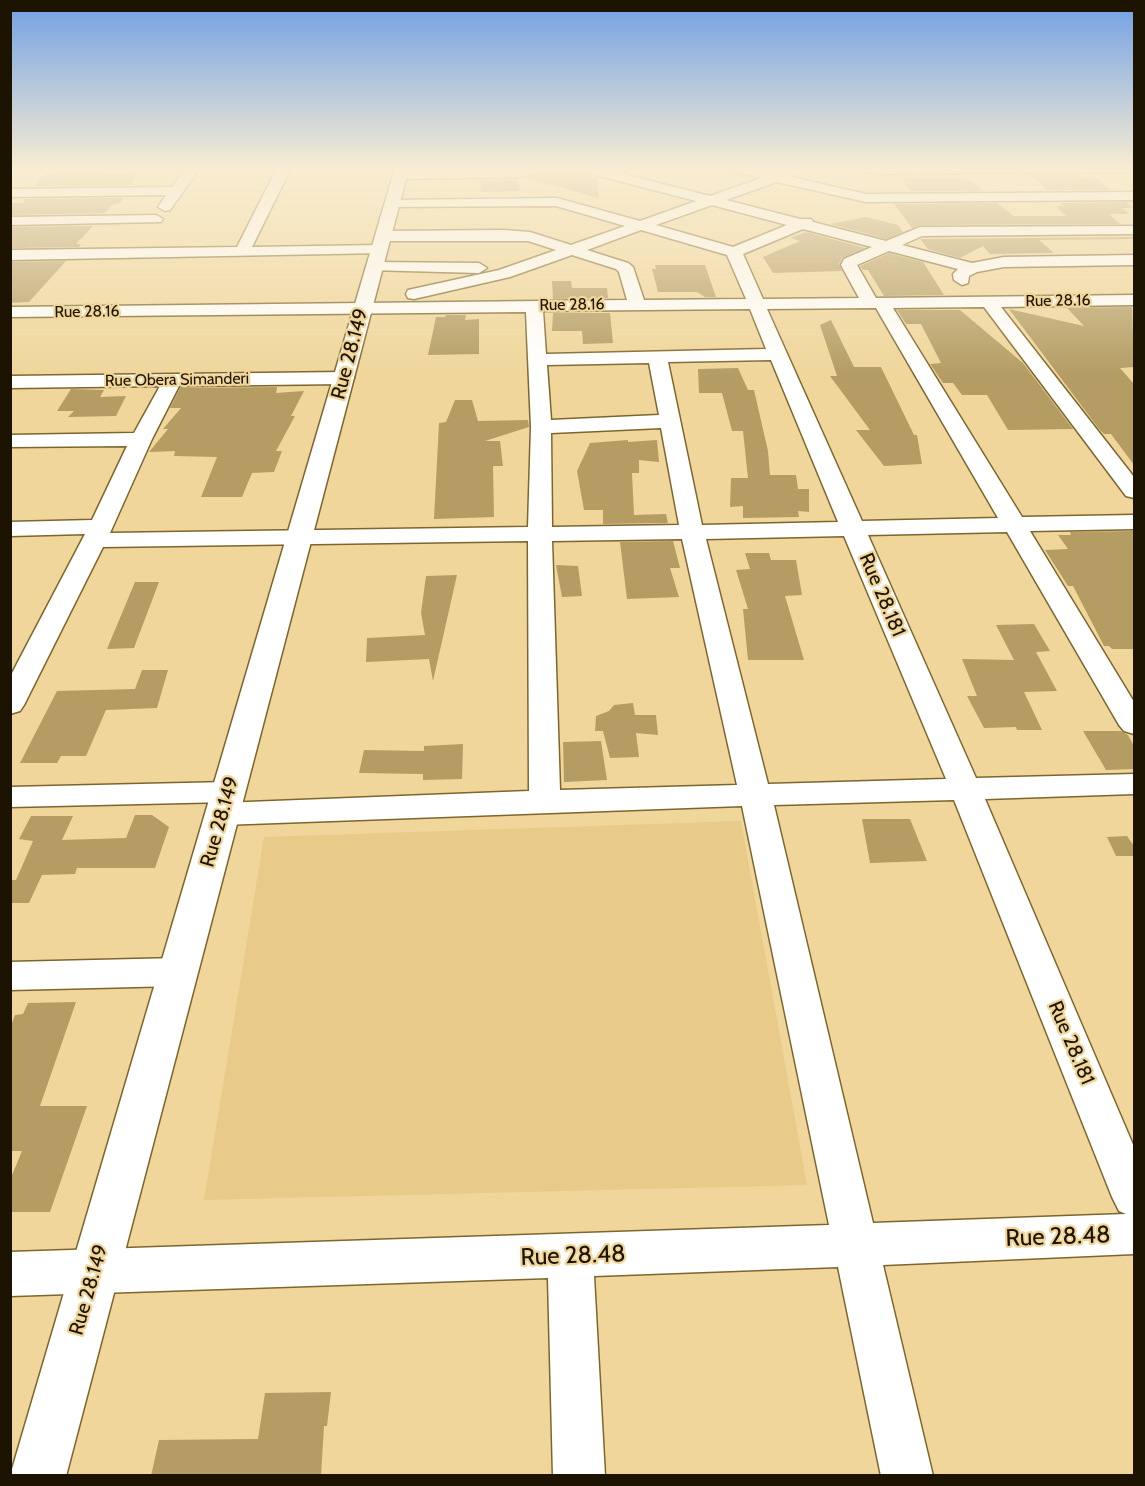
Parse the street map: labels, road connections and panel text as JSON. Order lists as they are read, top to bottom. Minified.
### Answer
{"streets":{"street":["Rue 28.16","Rue 28.149","Rue Obera Simanderi","Rue 28.181","Rue 28.48"]},"crossings":[["Rue 28.16","Rue 28.149"],["Rue 28.16","Rue 28.181"],["Rue 28.149","Rue Obera Simanderi"],["Rue 28.149","Rue 28.48"]]}
